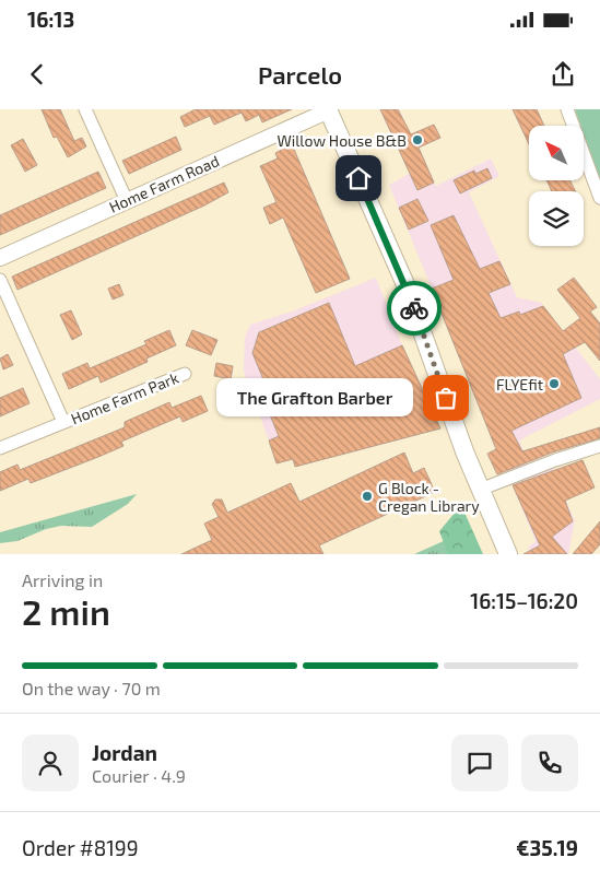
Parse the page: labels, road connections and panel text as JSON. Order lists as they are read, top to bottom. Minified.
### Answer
{"streets":{"street":["Home Farm Road","Home Farm Park"]},"places":["Willow House B&B","FLYEfit","The Grafton Barber","G Block - Cregan Library"],"north":"top left","page":{"status":"16:13","header":"Parcelo","bubble":"The Grafton Barber","heading":["2 min","Arriving in","16:15–16:20"],"panel":["Jordan","Courier · 4.9","Order #8199","€35.19"],"bar":"On the way · 70 m"}}
